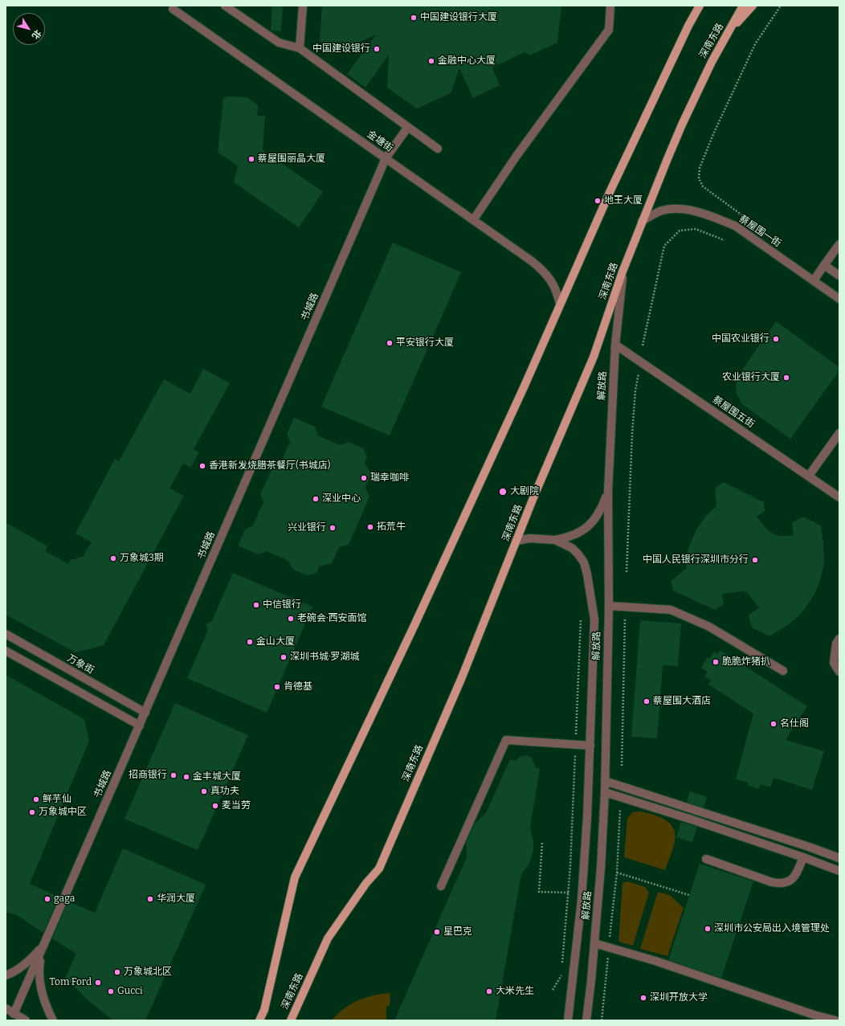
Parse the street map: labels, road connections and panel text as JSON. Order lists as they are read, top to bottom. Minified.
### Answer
{"streets":{"main road":["深南东路"],"street":["金塘街","蔡屋围一街","书城路","解放路","蔡屋围五街","万象街"]},"crossings":[["深南东路","金塘街"],["深南东路","蔡屋围一街"],["深南东路","解放路"],["金塘街","书城路"],["书城路","万象街"],["解放路","蔡屋围五街"]],"places":["中国建设银行大厦","中国建设银行","金融中心大厦","蔡屋围丽晶大厦","地王大厦","中国农业银行","平安银行大厦","农业银行大厦","香港新发烧腊茶餐厅(书城店)","瑞幸咖啡","大剧院","深业中心","拓荒牛","兴业银行","万象城3期","中国人民银行深圳市分行","中信银行","老碗会·西安面馆","金山大厦","深圳书城·罗湖城","脆脆炸猪扒","肯德基","蔡屋围大酒店","名仕阁","招商银行","金丰城大厦","真功夫","鲜芋仙","麦当劳","万象城中区","gaga","华润大厦","深圳市公安局出入境管理处","星巴克","万象城北区","Tom Ford","Gucci","大米先生","深圳开放大学"],"north":"bottom right"}
